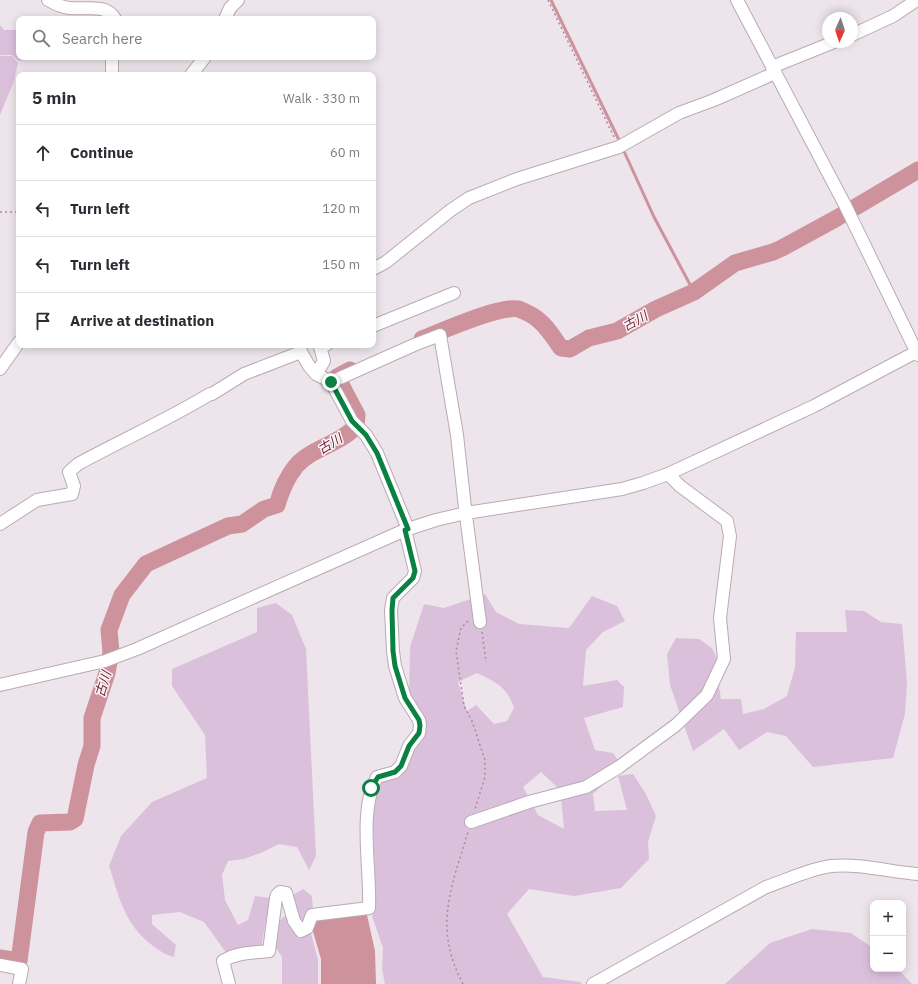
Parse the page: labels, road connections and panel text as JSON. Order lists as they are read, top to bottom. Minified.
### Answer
{"water":["古川"],"north":"bottom","page":{"search":"Search here","heading":["5 min","Walk · 330 m"],"list":[["Continue","60 m"],["Turn left","120 m"],["Turn left","150 m"],"Arrive at destination"],"map_buttons":["+","−"]}}
